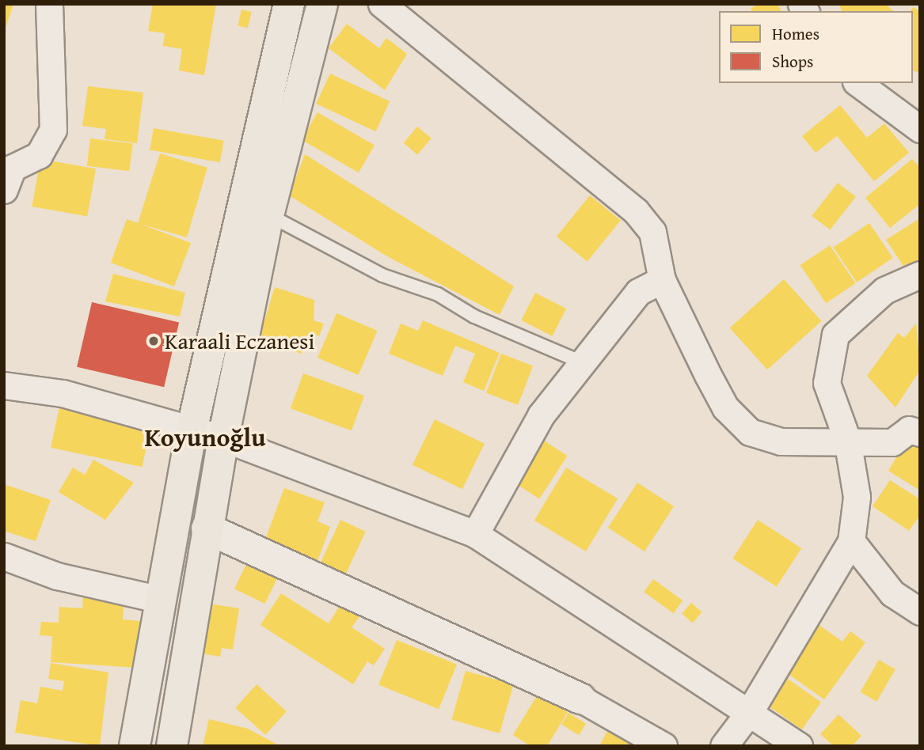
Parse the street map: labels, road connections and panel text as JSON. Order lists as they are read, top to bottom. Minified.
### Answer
{"districts":["Koyunoğlu"],"places":["Karaali Eczanesi"],"legend":["Homes","Shops"]}
